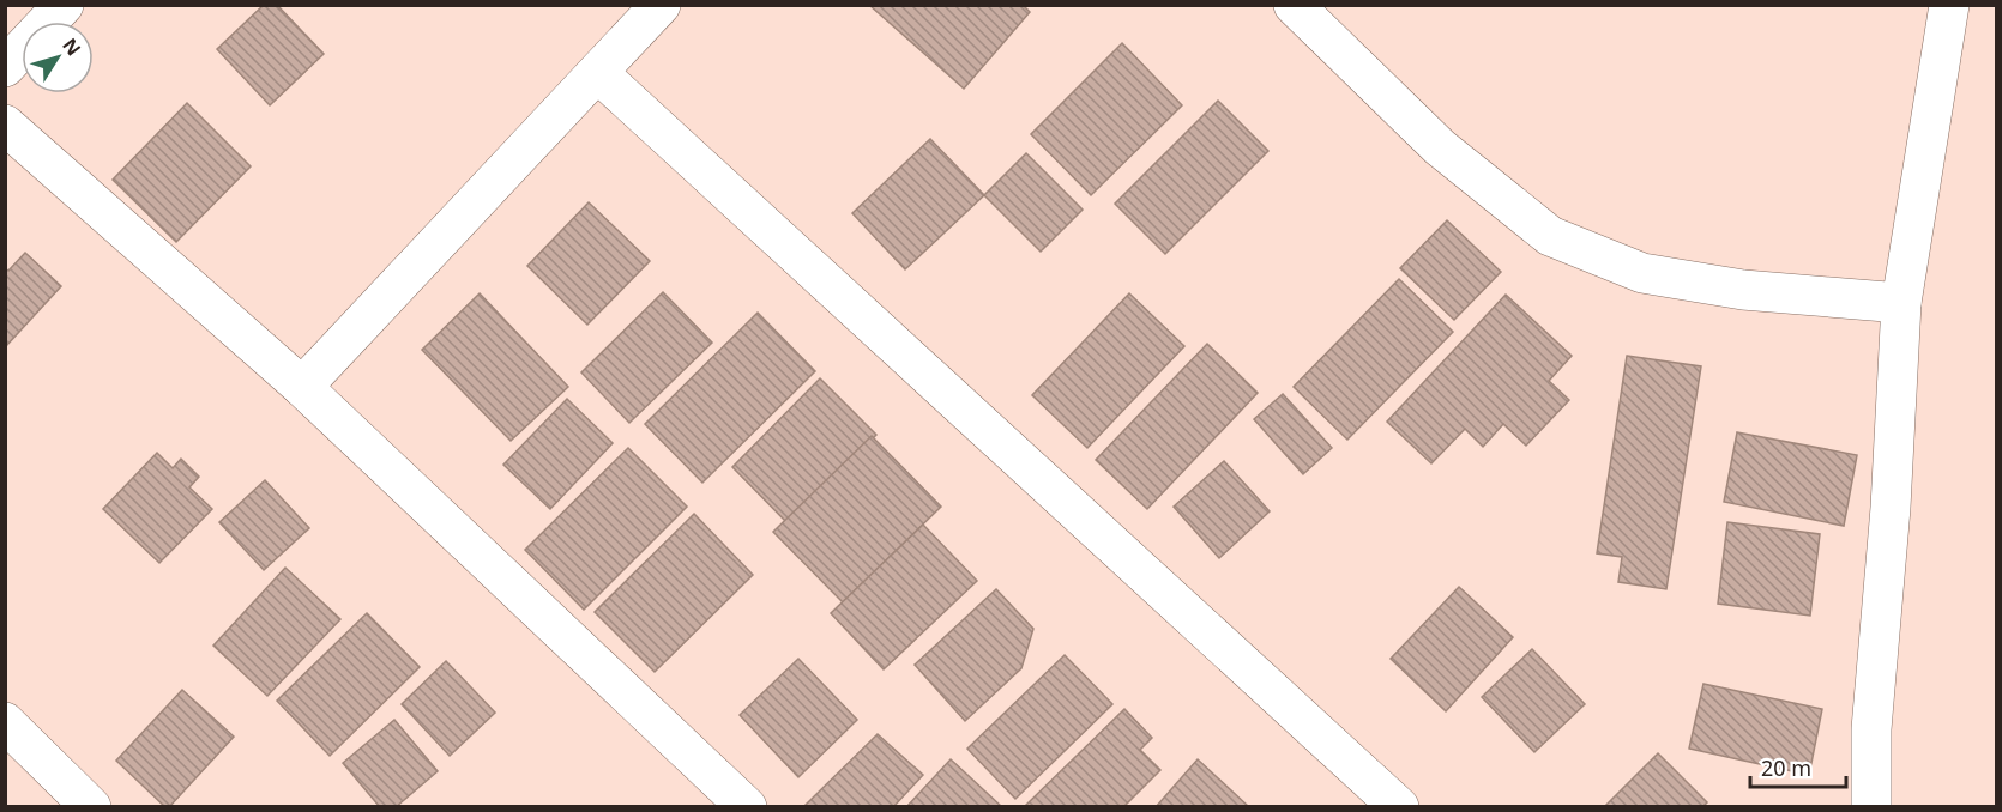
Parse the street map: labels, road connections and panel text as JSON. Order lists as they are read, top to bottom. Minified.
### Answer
{"scale_bar":"20 m","north":"top right"}
